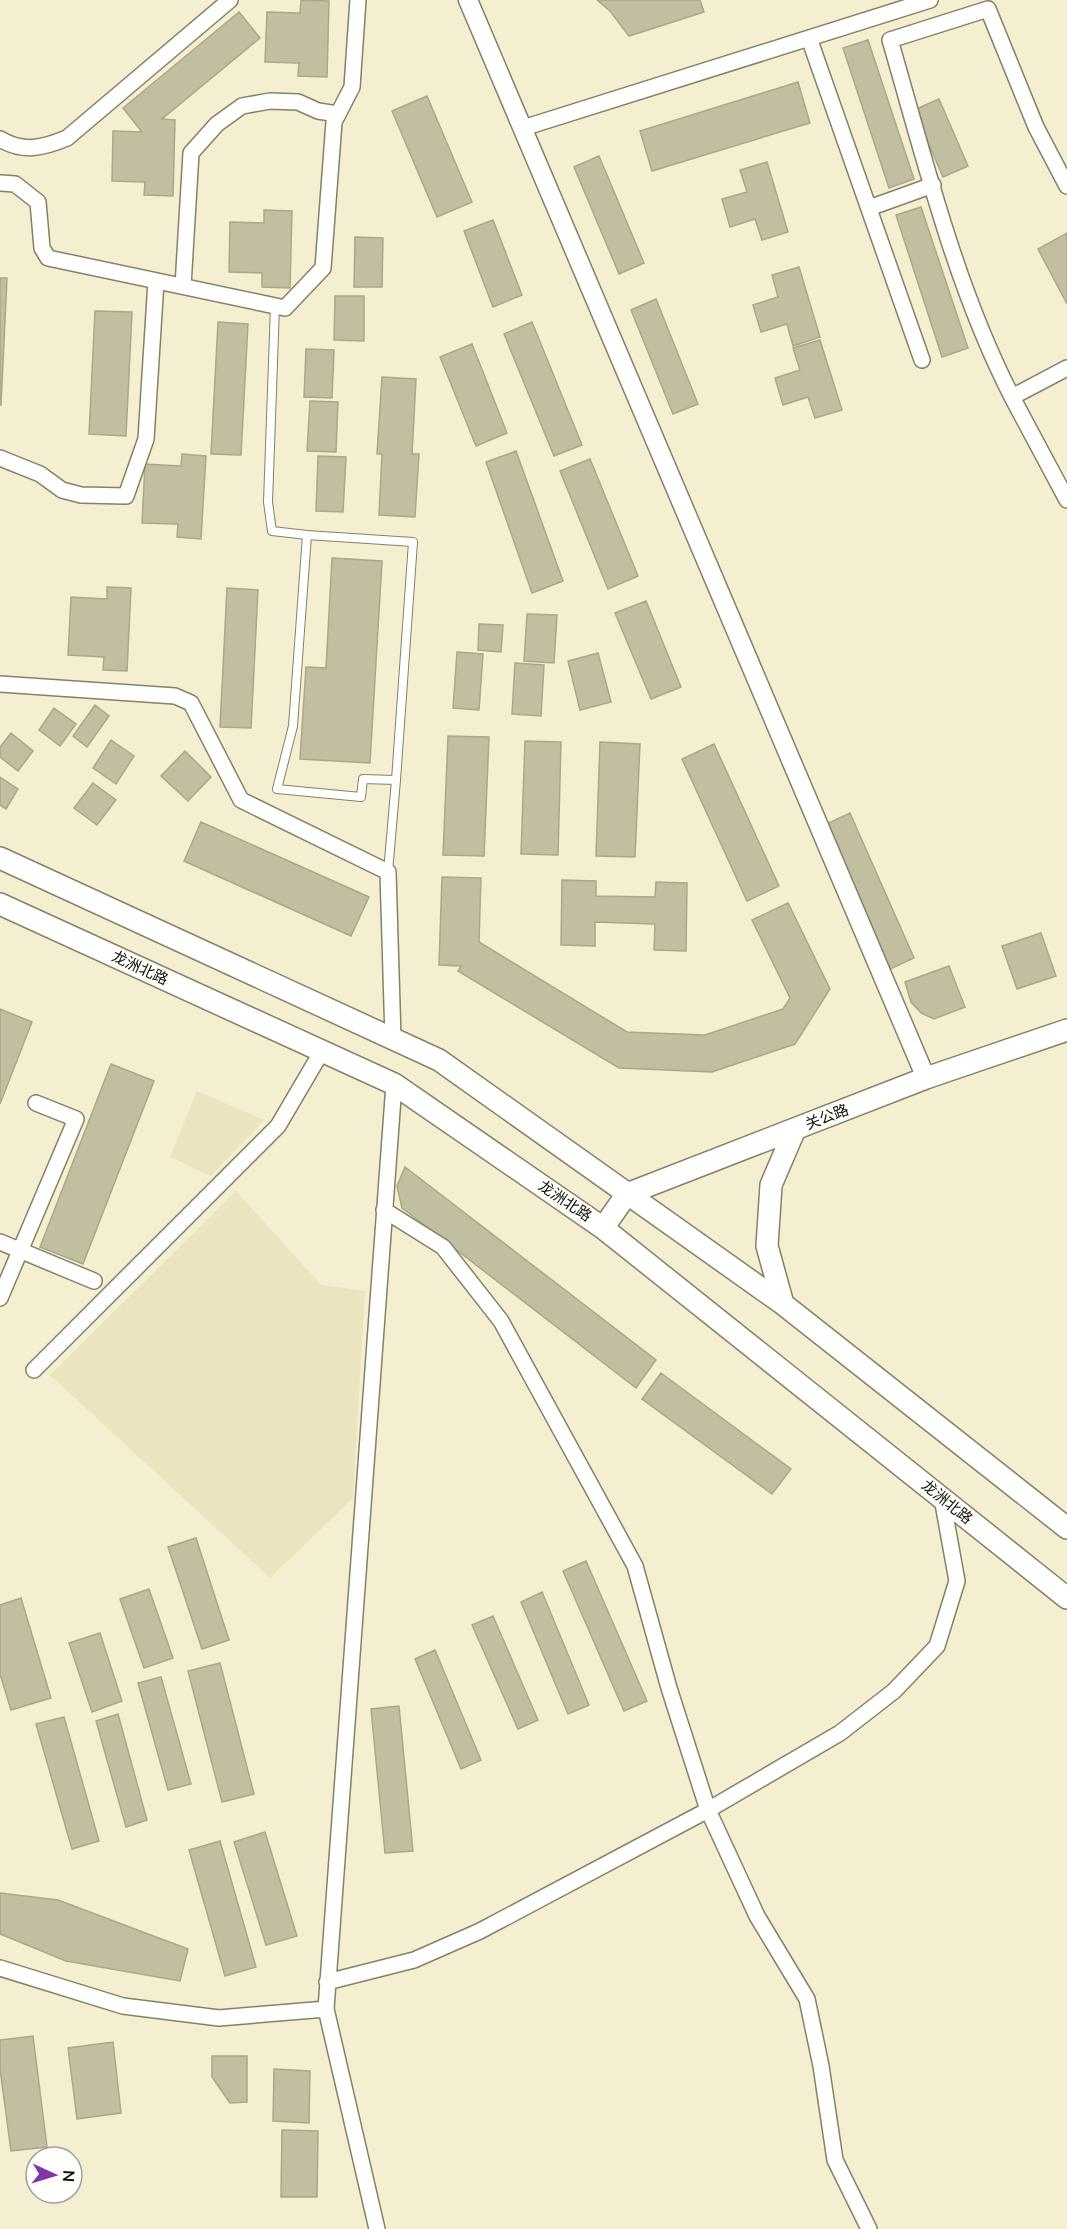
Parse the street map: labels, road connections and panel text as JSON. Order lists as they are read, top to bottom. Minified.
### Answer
{"streets":{"main road":["龙洲北路","关公路"]},"north":"right"}
